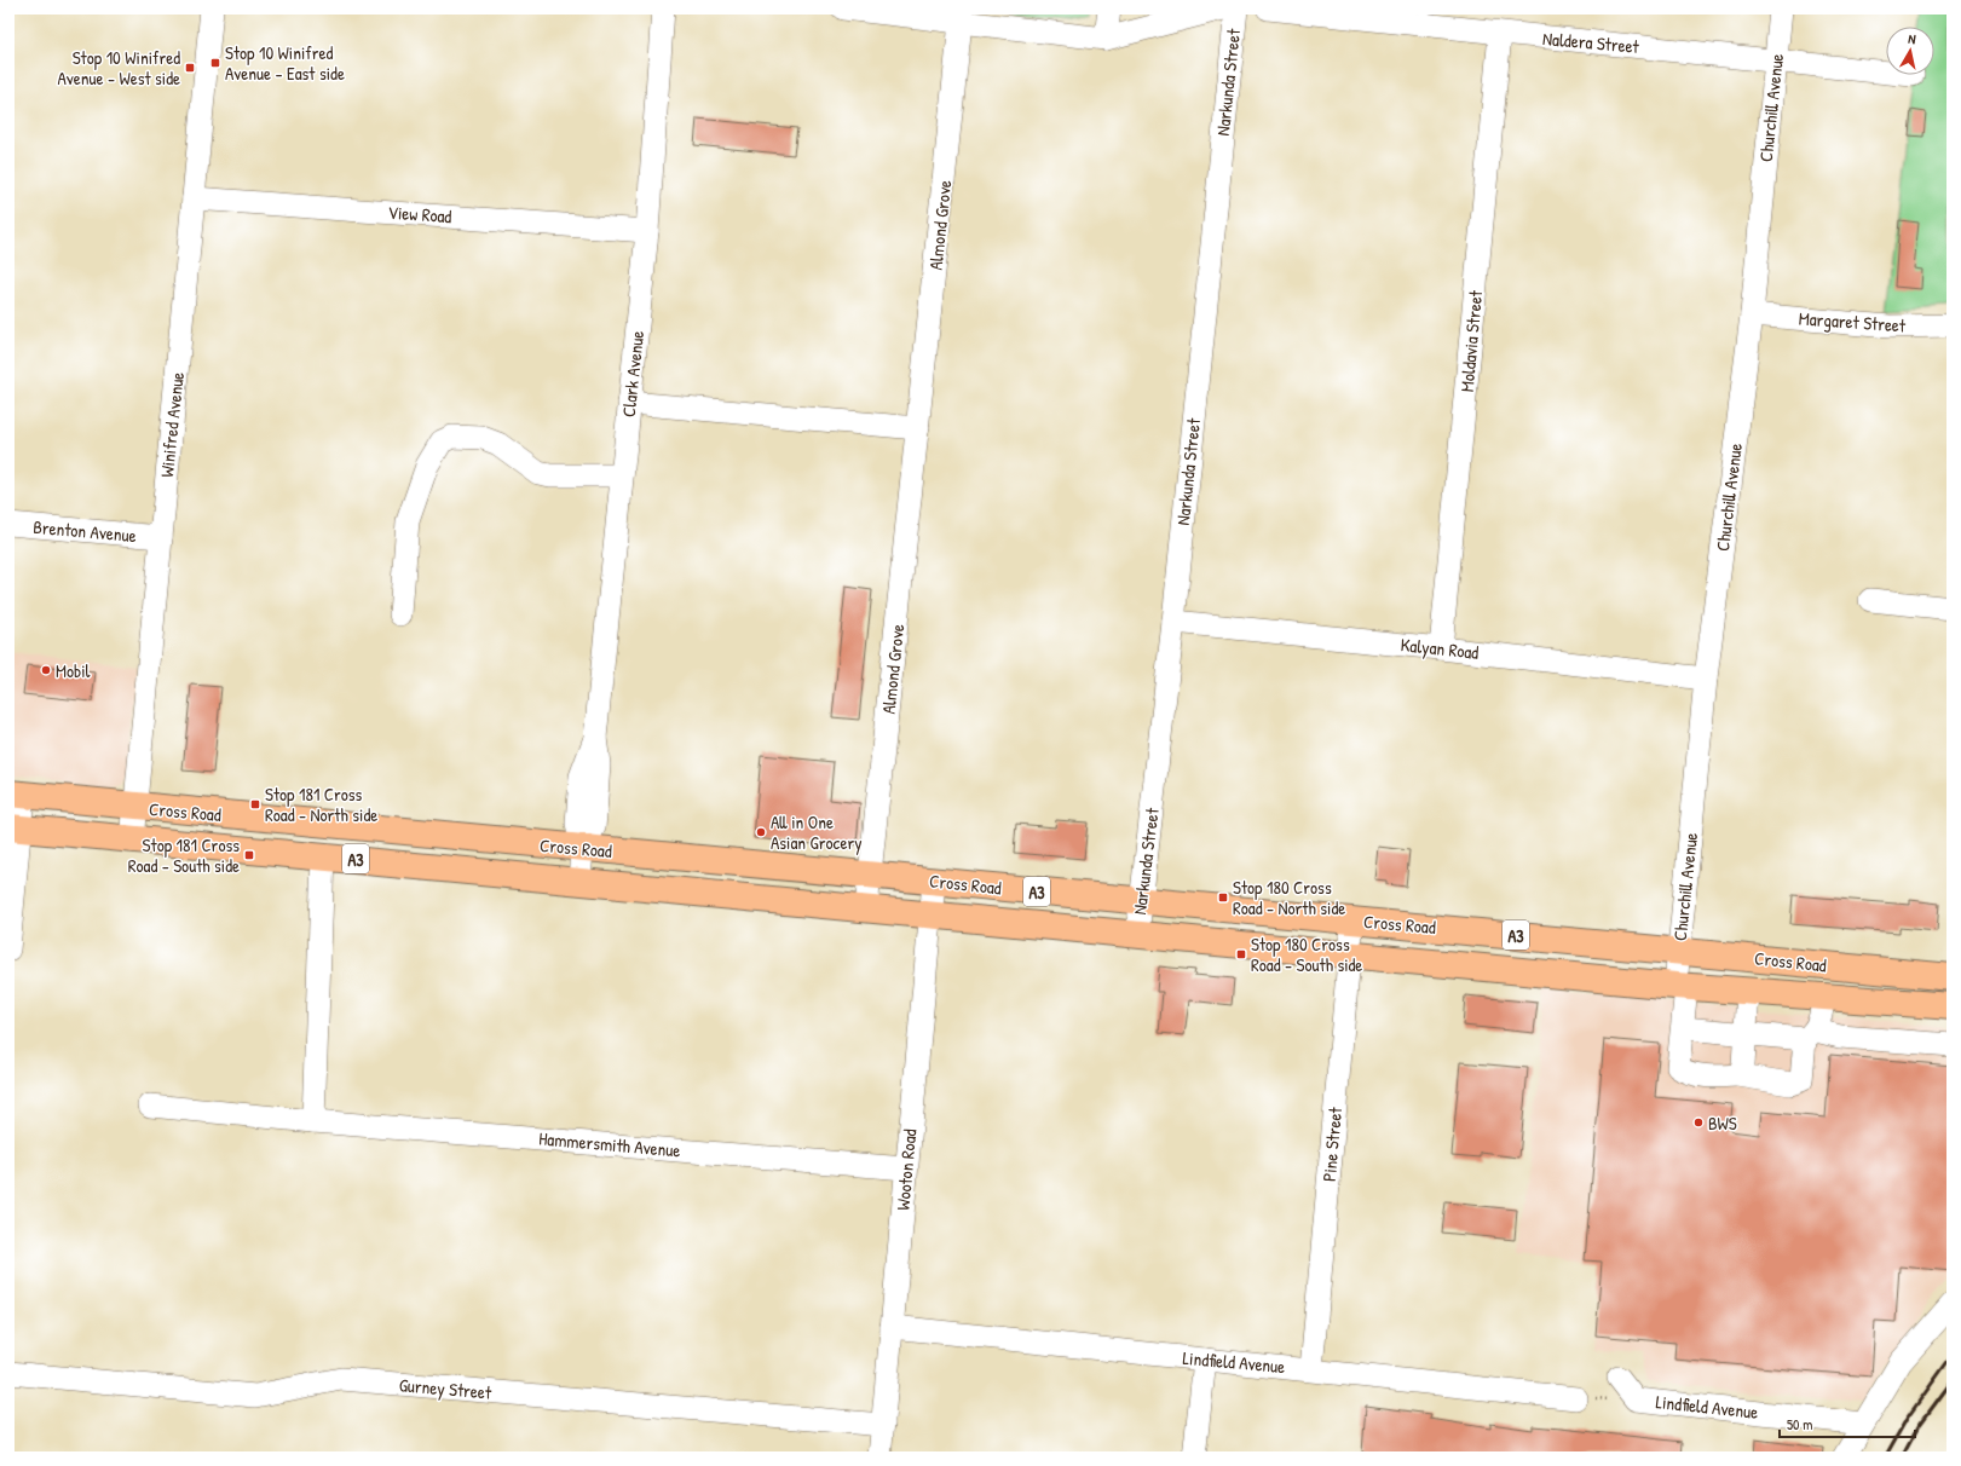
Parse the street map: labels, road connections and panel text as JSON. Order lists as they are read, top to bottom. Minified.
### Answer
{"streets":{"highway":["Cross Road","A3"],"street":["Naldera Street","Narkunda Street","Churchill Avenue","View Road","Almond Grove","Margaret Street","Moldavia Street","Clark Avenue","Winifred Avenue","Brenton Avenue","Kalyan Road","Hammersmith Avenue","Pine Street","Wooton Road","Lindfield Avenue","Gurney Street"]},"crossings":[["Naldera Street","Churchill Avenue"],["Naldera Street","Moldavia Street"],["Narkunda Street","Kalyan Road"],["Narkunda Street","Cross Road"],["Churchill Avenue","Margaret Street"],["Churchill Avenue","Kalyan Road"],["Churchill Avenue","Cross Road"],["View Road","Clark Avenue"],["View Road","Winifred Avenue"],["Almond Grove","Cross Road"],["Moldavia Street","Kalyan Road"],["Clark Avenue","Cross Road"],["Winifred Avenue","Brenton Avenue"],["Winifred Avenue","Cross Road"],["Cross Road","Pine Street"],["Cross Road","Wooton Road"],["Hammersmith Avenue","Wooton Road"],["Pine Street","Lindfield Avenue"],["Wooton Road","Lindfield Avenue"],["Wooton Road","Gurney Street"]],"places":{"transit":["Stop 10 Winifred Avenue - East side","Stop 10 Winifred Avenue - West side","Stop 181 Cross Road - North side","Stop 181 Cross Road - South side","Stop 180 Cross Road - North side","Stop 180 Cross Road - South side"],"other":["Mobil","All in One Asian Grocery","BWS"]},"scale_bar":"50 m","north":"top"}
